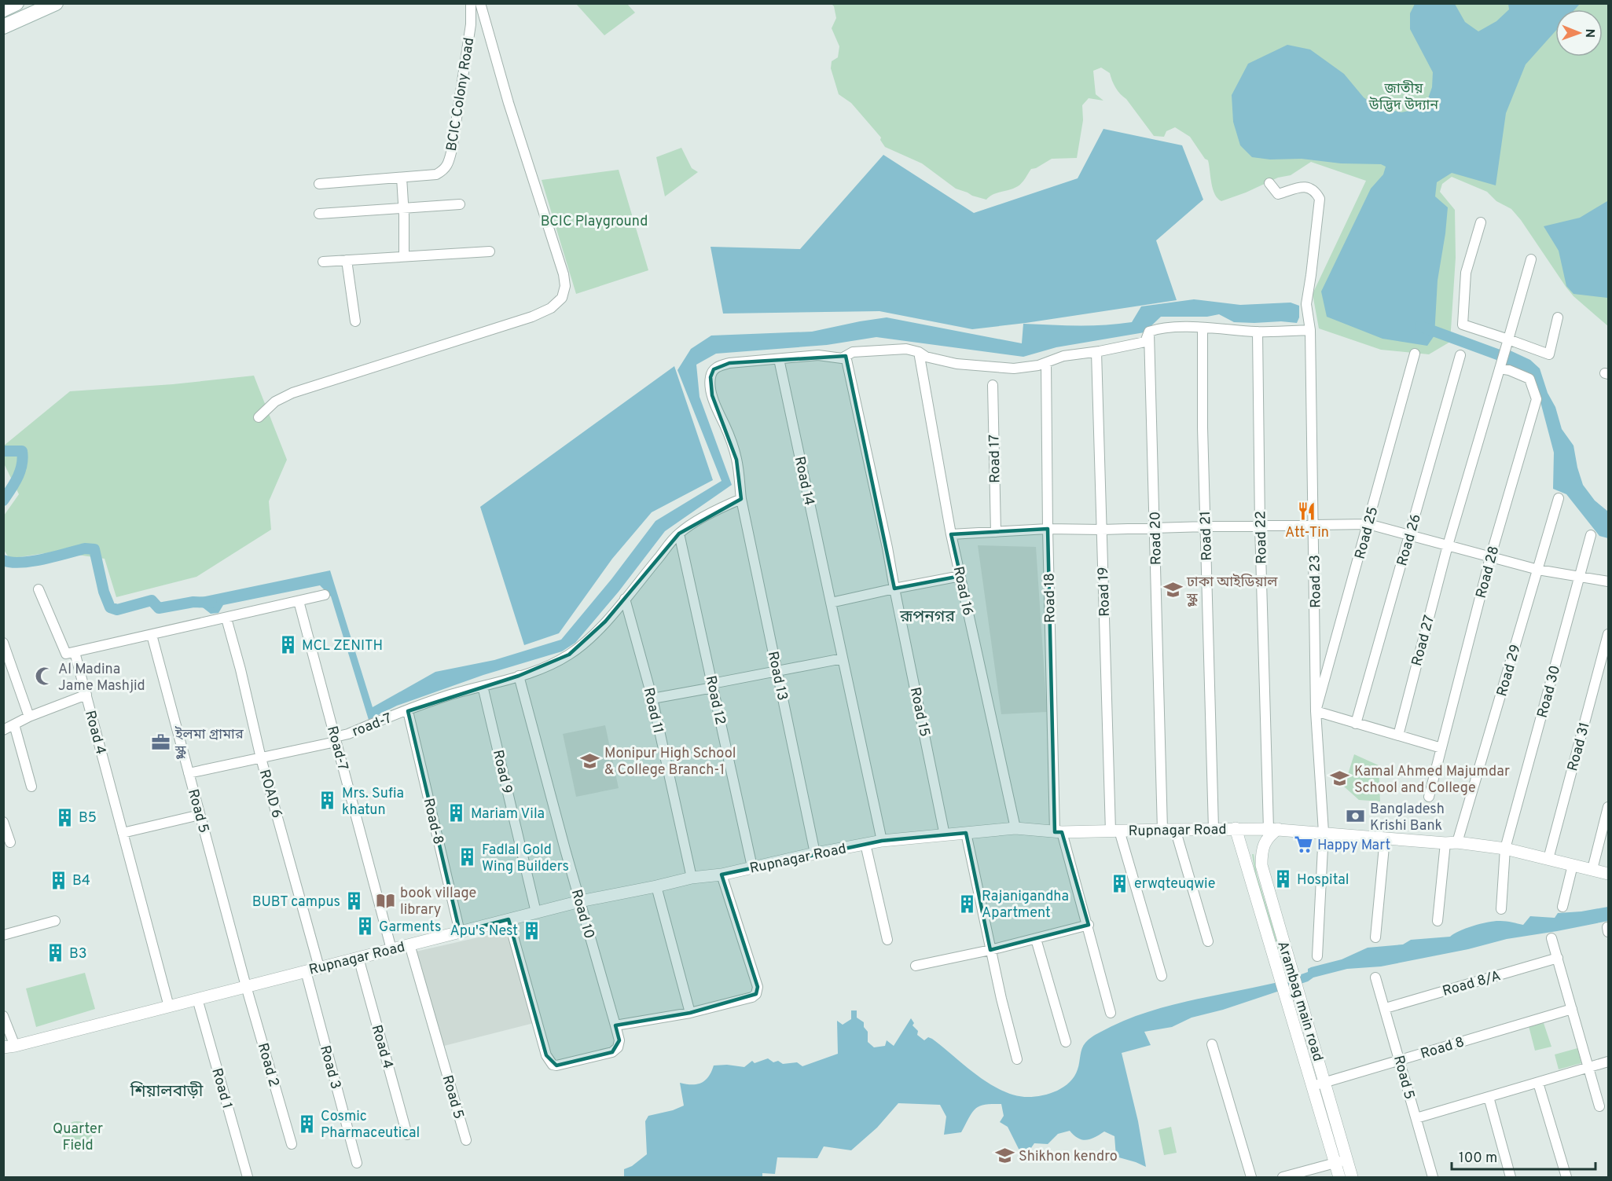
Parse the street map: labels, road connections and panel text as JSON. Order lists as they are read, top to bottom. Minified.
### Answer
{"streets":{"street":["BCIC Colony Road","Road 17","Road 14","Road 25","Road 21","Road 22","Road 20","Road 26","Road 28","Road 23","Road 16","Road 19","Road 18","Road 27","Road 29","Road 13","Road 30","Road 12","Road 11","Road 15","road-7","Road 4","Road 31","Road-7","Road 9","ROAD 6","Road 5","Road-8","Rupnagar Road","Road 10","Road 8/A","Arambag main road","Road 8","Road 2","Road 3","Road 1"]},"crossings":[["Road 14","Road 13"],["Road 25","Road 23"],["Road 21","Rupnagar Road"],["Road 22","Rupnagar Road"],["Road 22","Arambag main road"],["Road 20","Road 13"],["Road 20","Rupnagar Road"],["Road 28","Road 27"],["Road 23","Rupnagar Road"],["Road 16","Road 13"],["Road 16","Rupnagar Road"],["Road 19","Road 13"],["Road 19","Rupnagar Road"],["Road 18","Road 13"],["Road 18","Rupnagar Road"],["Road 29","Rupnagar Road"],["Road 13","Road 15"],["Road 13","road-7"],["Road 13","Rupnagar Road"],["Road 30","Rupnagar Road"],["Road 12","road-7"],["Road 12","Rupnagar Road"],["Road 11","road-7"],["Road 11","Rupnagar Road"],["Road 15","Rupnagar Road"],["road-7","Road-7"],["road-7","Road 9"],["road-7","ROAD 6"],["road-7","Road 5"],["road-7","Road-8"],["road-7","Road 10"],["Road 4","Rupnagar Road"],["Road 31","Rupnagar Road"],["Road-7","Rupnagar Road"],["Road 9","Rupnagar Road"],["ROAD 6","Rupnagar Road"],["Road 5","Rupnagar Road"],["Road 5","Road 8/A"],["Road 5","Road 8"],["Road 5","Road 2"],["Road-8","Rupnagar Road"],["Rupnagar Road","Road 10"],["Rupnagar Road","Arambag main road"],["Rupnagar Road","Road 2"],["Rupnagar Road","Road 3"],["Rupnagar Road","Road 1"],["Arambag main road","Road 8"]],"districts":["রূপনগর","শিয়ালবাড়ী"],"parks":["জাতীয় উদ্ভিদ উদ্যান","BCIC Playground","Quarter Field"],"places":{"restaurant":["Att-Tin"],"school or university":["ঢাকা আইডিয়াল স্কুল","Monipur High School & College Branch-1","Kamal Ahmed Majumdar School and College","Shikhon kendro"],"building":["MCL ZENITH","Mrs. Sufia khatun","Mariam Vila","B5","Fadlal Gold Wing Builders","Hospital","B4","erwqteuqwie","BUBT campus","Rajanigandha Apartment","Garments","Apu's Nest","B3","Cosmic Pharmaceutical"],"mosque":["Al Madina Jame Mashjid"],"office":["ইলমা গ্রামার স্কুল"],"bank":["Bangladesh Krishi Bank"],"supermarket":["Happy Mart"],"library":["book village library"]},"scale_bar":"100 m","north":"right"}
